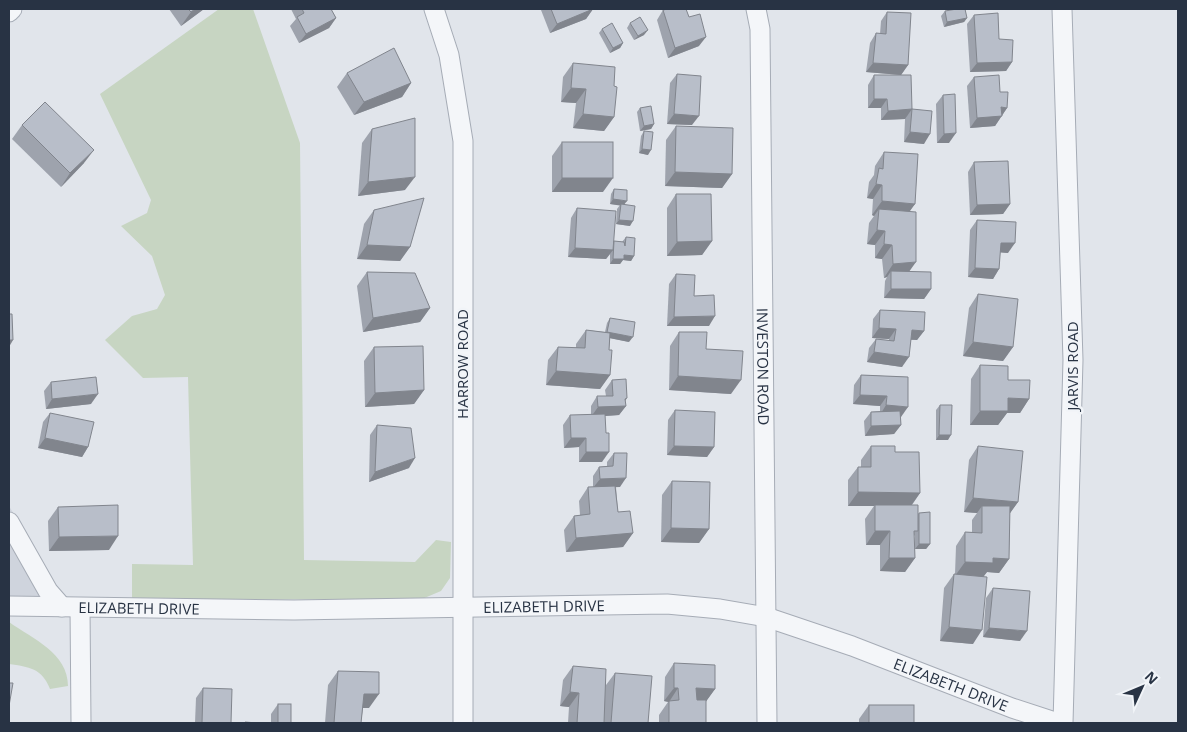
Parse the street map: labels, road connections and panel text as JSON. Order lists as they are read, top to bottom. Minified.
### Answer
{"streets":{"street":["HARROW ROAD","INVESTON ROAD","JARVIS ROAD","ELIZABETH DRIVE"]},"crossings":[["HARROW ROAD","ELIZABETH DRIVE"],["INVESTON ROAD","ELIZABETH DRIVE"]],"north":"top right"}
